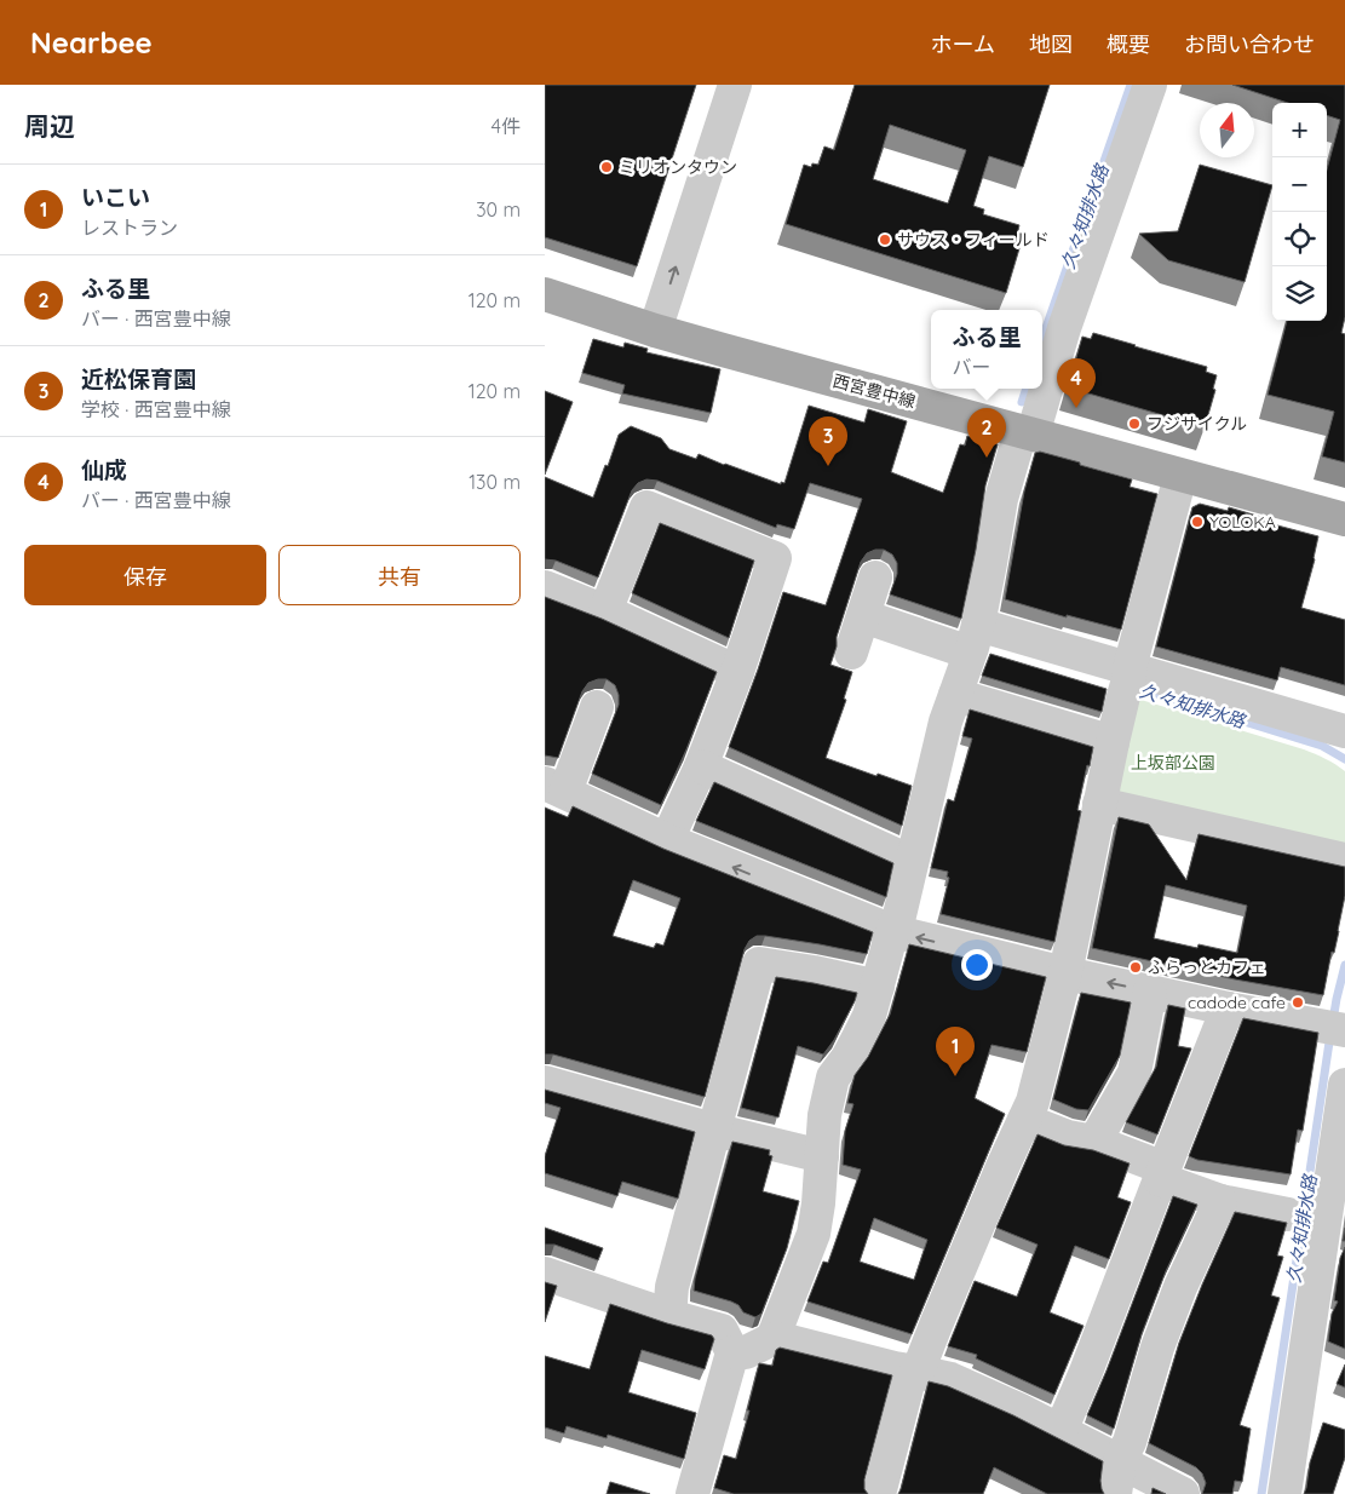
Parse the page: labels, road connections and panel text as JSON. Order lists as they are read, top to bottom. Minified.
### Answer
{"streets":{"main road":["西宮豊中線"]},"water":["久々知排水路"],"parks":["上坂部公園"],"places":["ミリオンタウン","サウス・フィールド","フジサイクル","YOLOKA","ふらっとカフェ","cadode cafe"],"north":"top","page":{"header":"Nearbee","nav":["ホーム","地図","概要","お問い合わせ"],"heading":["周辺","4件"],"map_buttons":["+","−"],"list":[{"mark":"1","name":"いこい","note":"レストラン","value":"30 m"},{"mark":"2","name":"ふる里","note":"バー · 西宮豊中線","value":"120 m"},{"mark":"3","name":"近松保育園","note":"学校 · 西宮豊中線","value":"120 m"},{"mark":"4","name":"仙成","note":"バー · 西宮豊中線","value":"130 m"}],"popup":["ふる里","バー"],"pins":["4","2","3","1"],"buttons":["保存","共有"]}}
